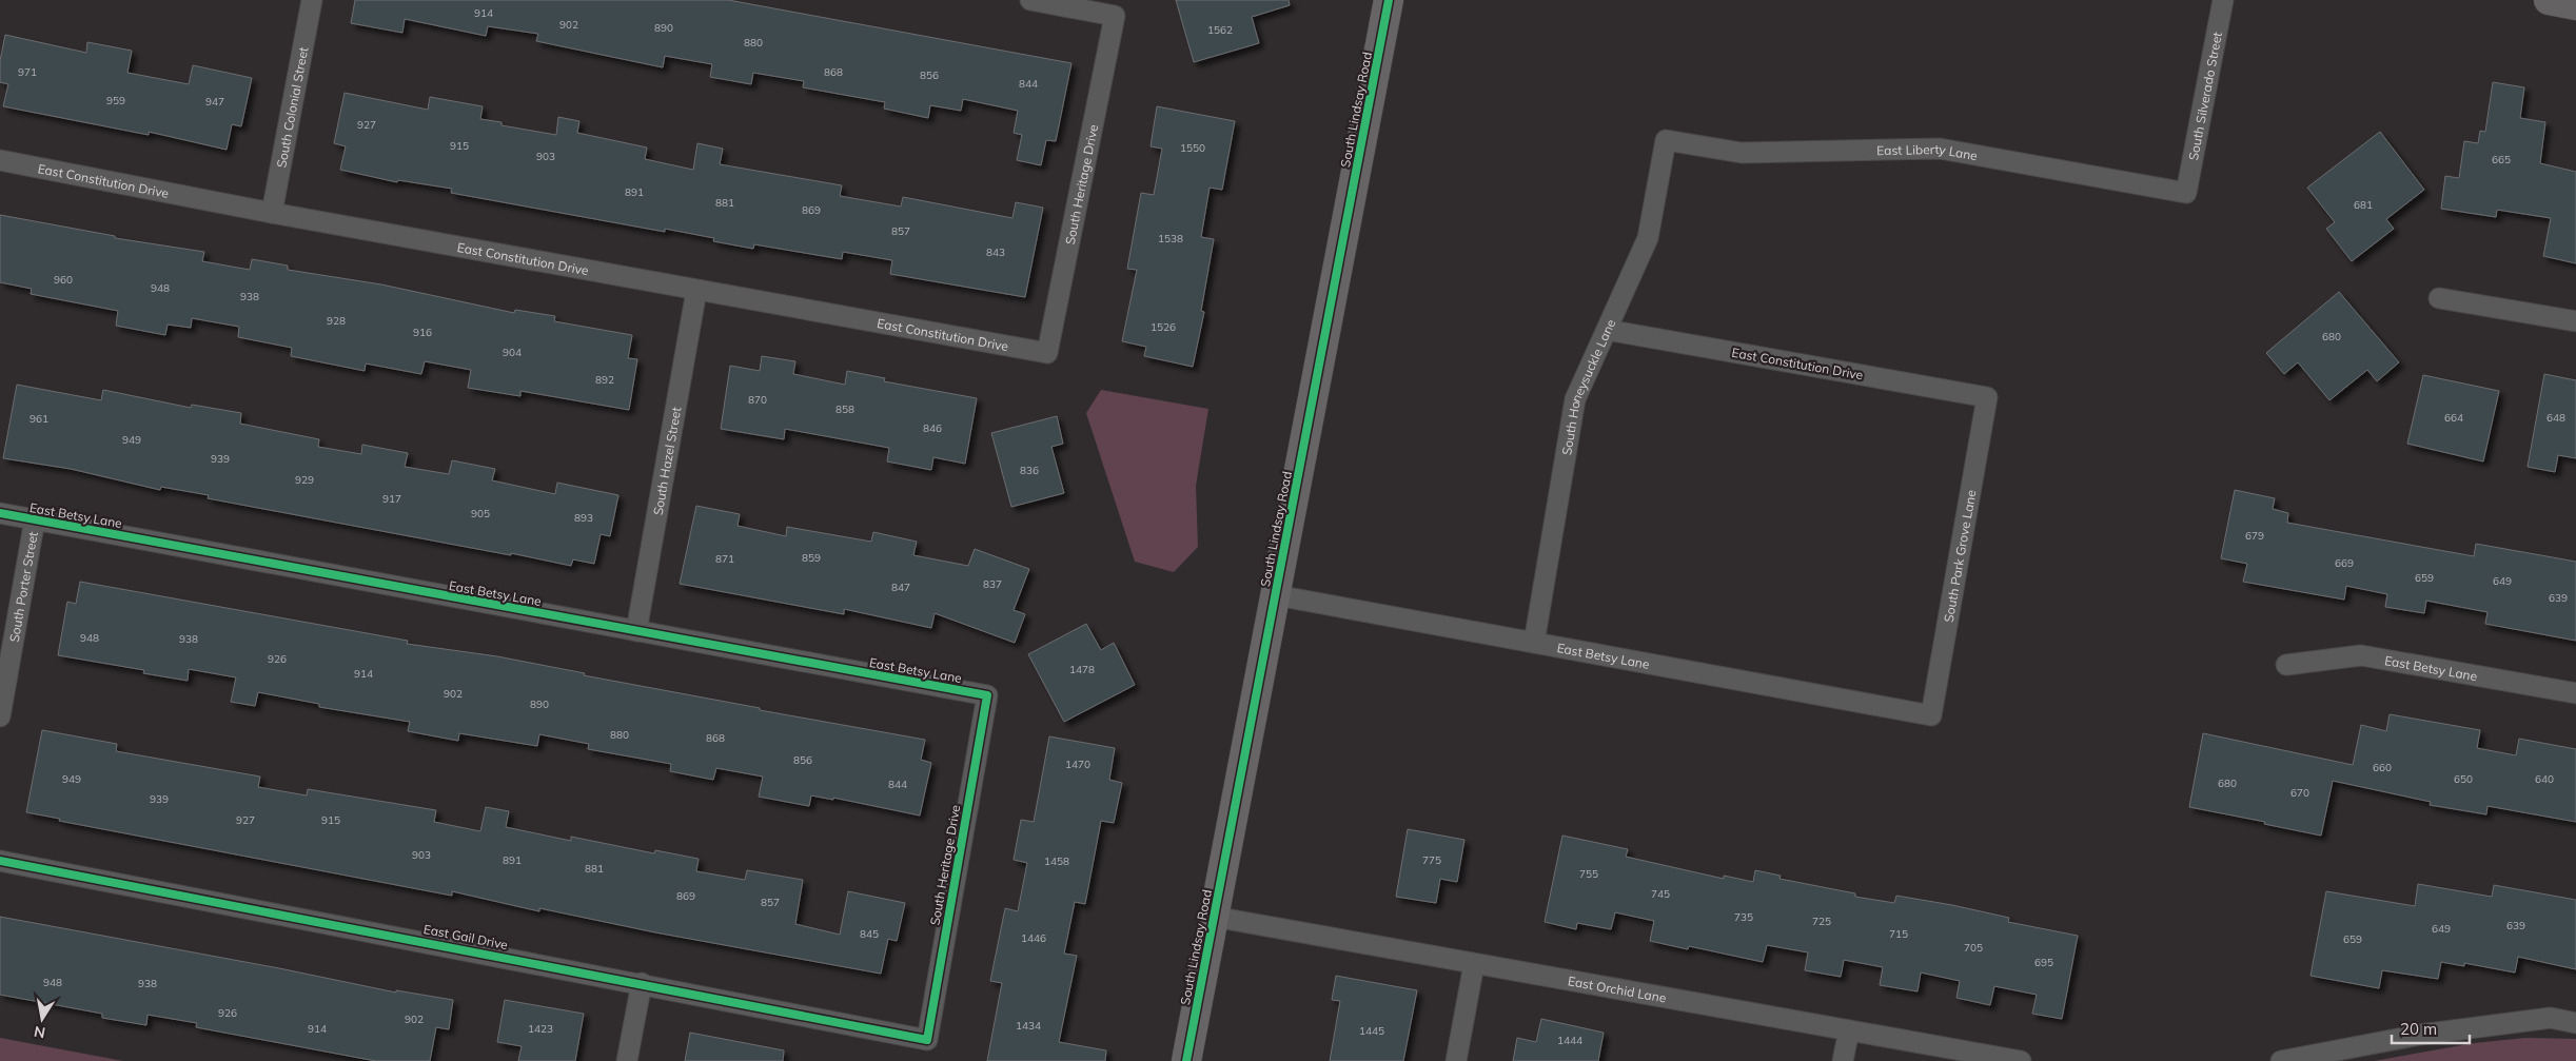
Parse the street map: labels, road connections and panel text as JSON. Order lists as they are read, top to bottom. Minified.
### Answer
{"streets":{"main road":["South Lindsay Road"],"street":["South Silverado Street","South Colonial Street","East Liberty Lane","East Constitution Drive","South Heritage Drive","South Honeysuckle Lane","South Hazel Street","East Betsy Lane","South Park Grove Lane","South Porter Street","East Gail Drive","East Orchid Lane"]},"crossings":[["South Silverado Street","East Liberty Lane"],["South Colonial Street","East Constitution Drive"],["South Lindsay Road","East Betsy Lane"],["South Lindsay Road","East Orchid Lane"],["East Liberty Lane","South Honeysuckle Lane"],["East Constitution Drive","South Heritage Drive"],["East Constitution Drive","South Honeysuckle Lane"],["East Constitution Drive","South Hazel Street"],["East Constitution Drive","South Park Grove Lane"],["South Heritage Drive","East Betsy Lane"],["South Heritage Drive","East Gail Drive"],["South Honeysuckle Lane","East Betsy Lane"],["South Hazel Street","East Betsy Lane"],["East Betsy Lane","South Park Grove Lane"],["East Betsy Lane","South Porter Street"]],"house_numbers":["914","902","890","1562","880","971","868","856","844","959","947","927","915","1550","903","665","891","881","681","869","857","1538","843","960","948","938","928","1526","916","680","904","892","870","858","664","648","961","846","949","939","836","929","917","905","893","679","859","871","669","659","649","837","847","639","948","938","926","1478","914","902","890","880","868","856","1470","660","949","650","640","680","844","670","939","927","915","903","891","775","1458","881","755","745","869","857","735","725","639","649","845","715","1446","659","705","695","948","938","926","902","1434","914","1423","1445","1444"],"scale_bar":"20 m","north":"bottom"}
